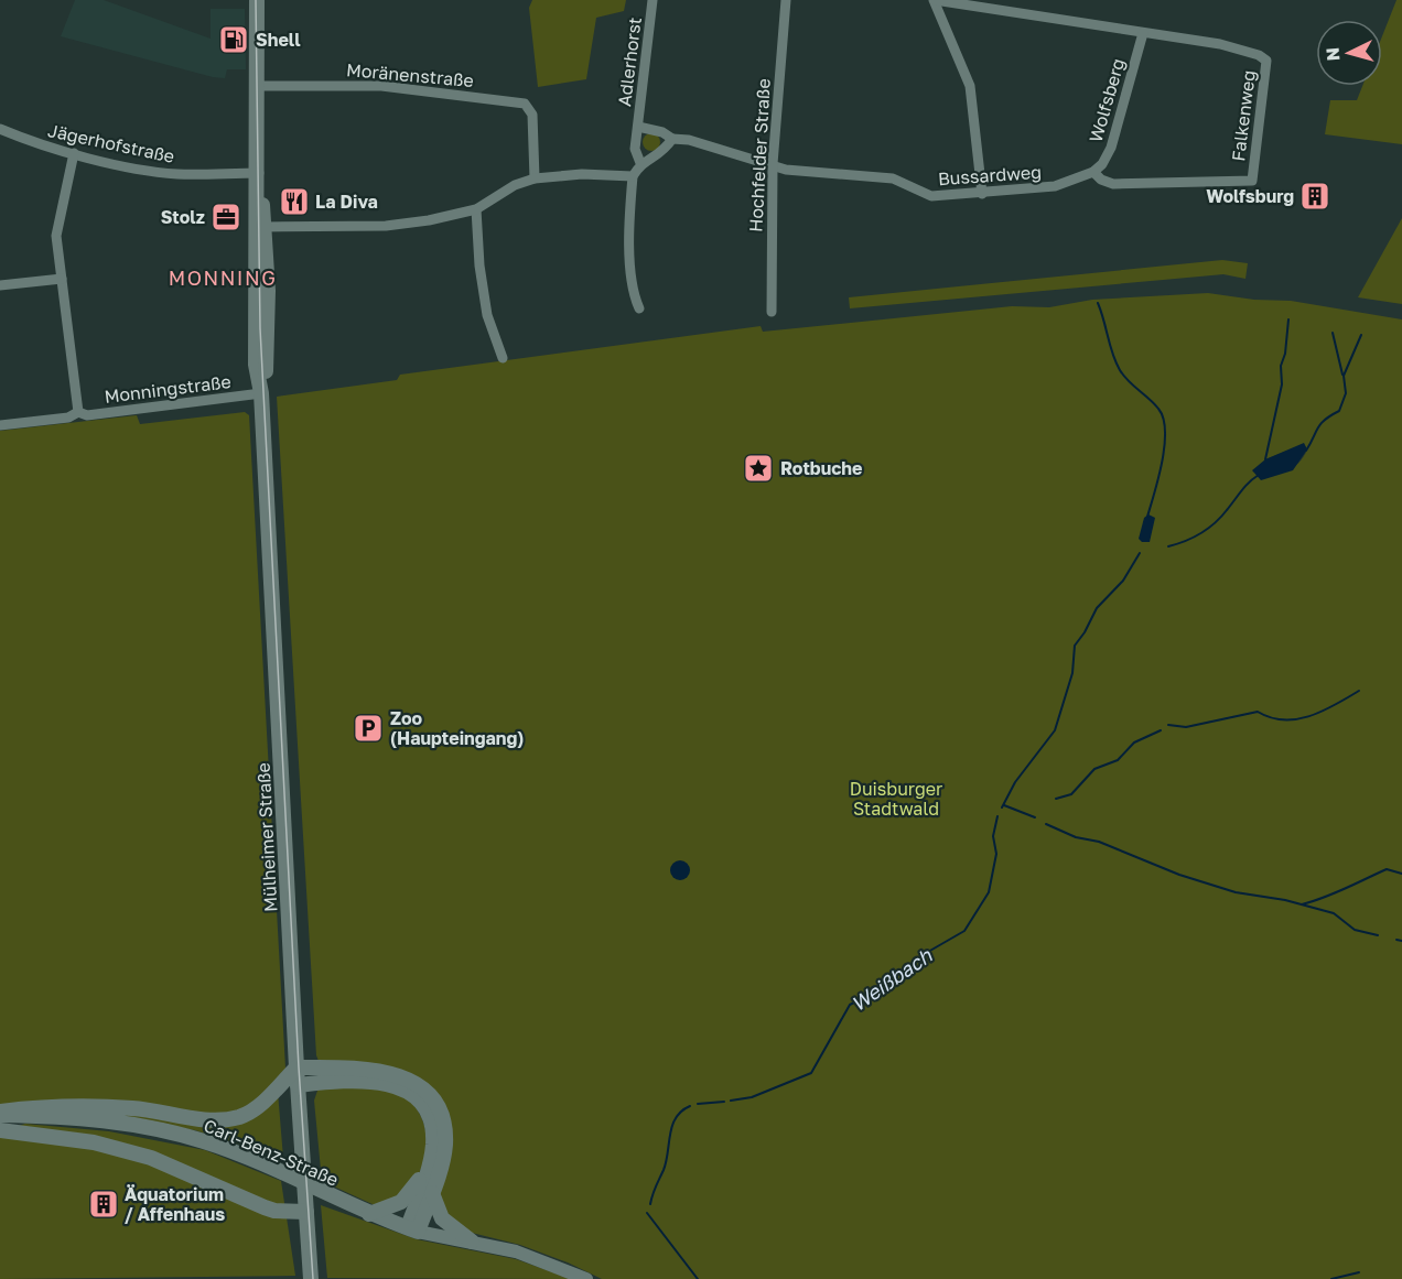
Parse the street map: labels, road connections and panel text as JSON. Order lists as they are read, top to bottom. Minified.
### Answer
{"streets":{"main road":["Mülheimer Straße","Carl-Benz-Straße"],"street":["Adlerhorst","Moränenstraße","Wolfsberg","Falkenweg","Jägerhofstraße","Hochfelder Straße","Bussardweg","Monningstraße"]},"crossings":[["Adlerhorst","Bussardweg"],["Moränenstraße","Mülheimer Straße"],["Wolfsberg","Falkenweg"],["Wolfsberg","Bussardweg"],["Falkenweg","Bussardweg"],["Jägerhofstraße","Mülheimer Straße"],["Hochfelder Straße","Bussardweg"],["Monningstraße","Mülheimer Straße"],["Mülheimer Straße","Carl-Benz-Straße"]],"districts":["MONNING"],"water":["Weißbach"],"parks":["Duisburger Stadtwald"],"places":{"fuel station":["Shell"],"building":["Wolfsburg","Äquatorium / Affenhaus"],"restaurant":["La Diva"],"office":["Stolz"],"place":["Rotbuche"],"parking":["Zoo (Haupteingang)"]},"north":"left"}
